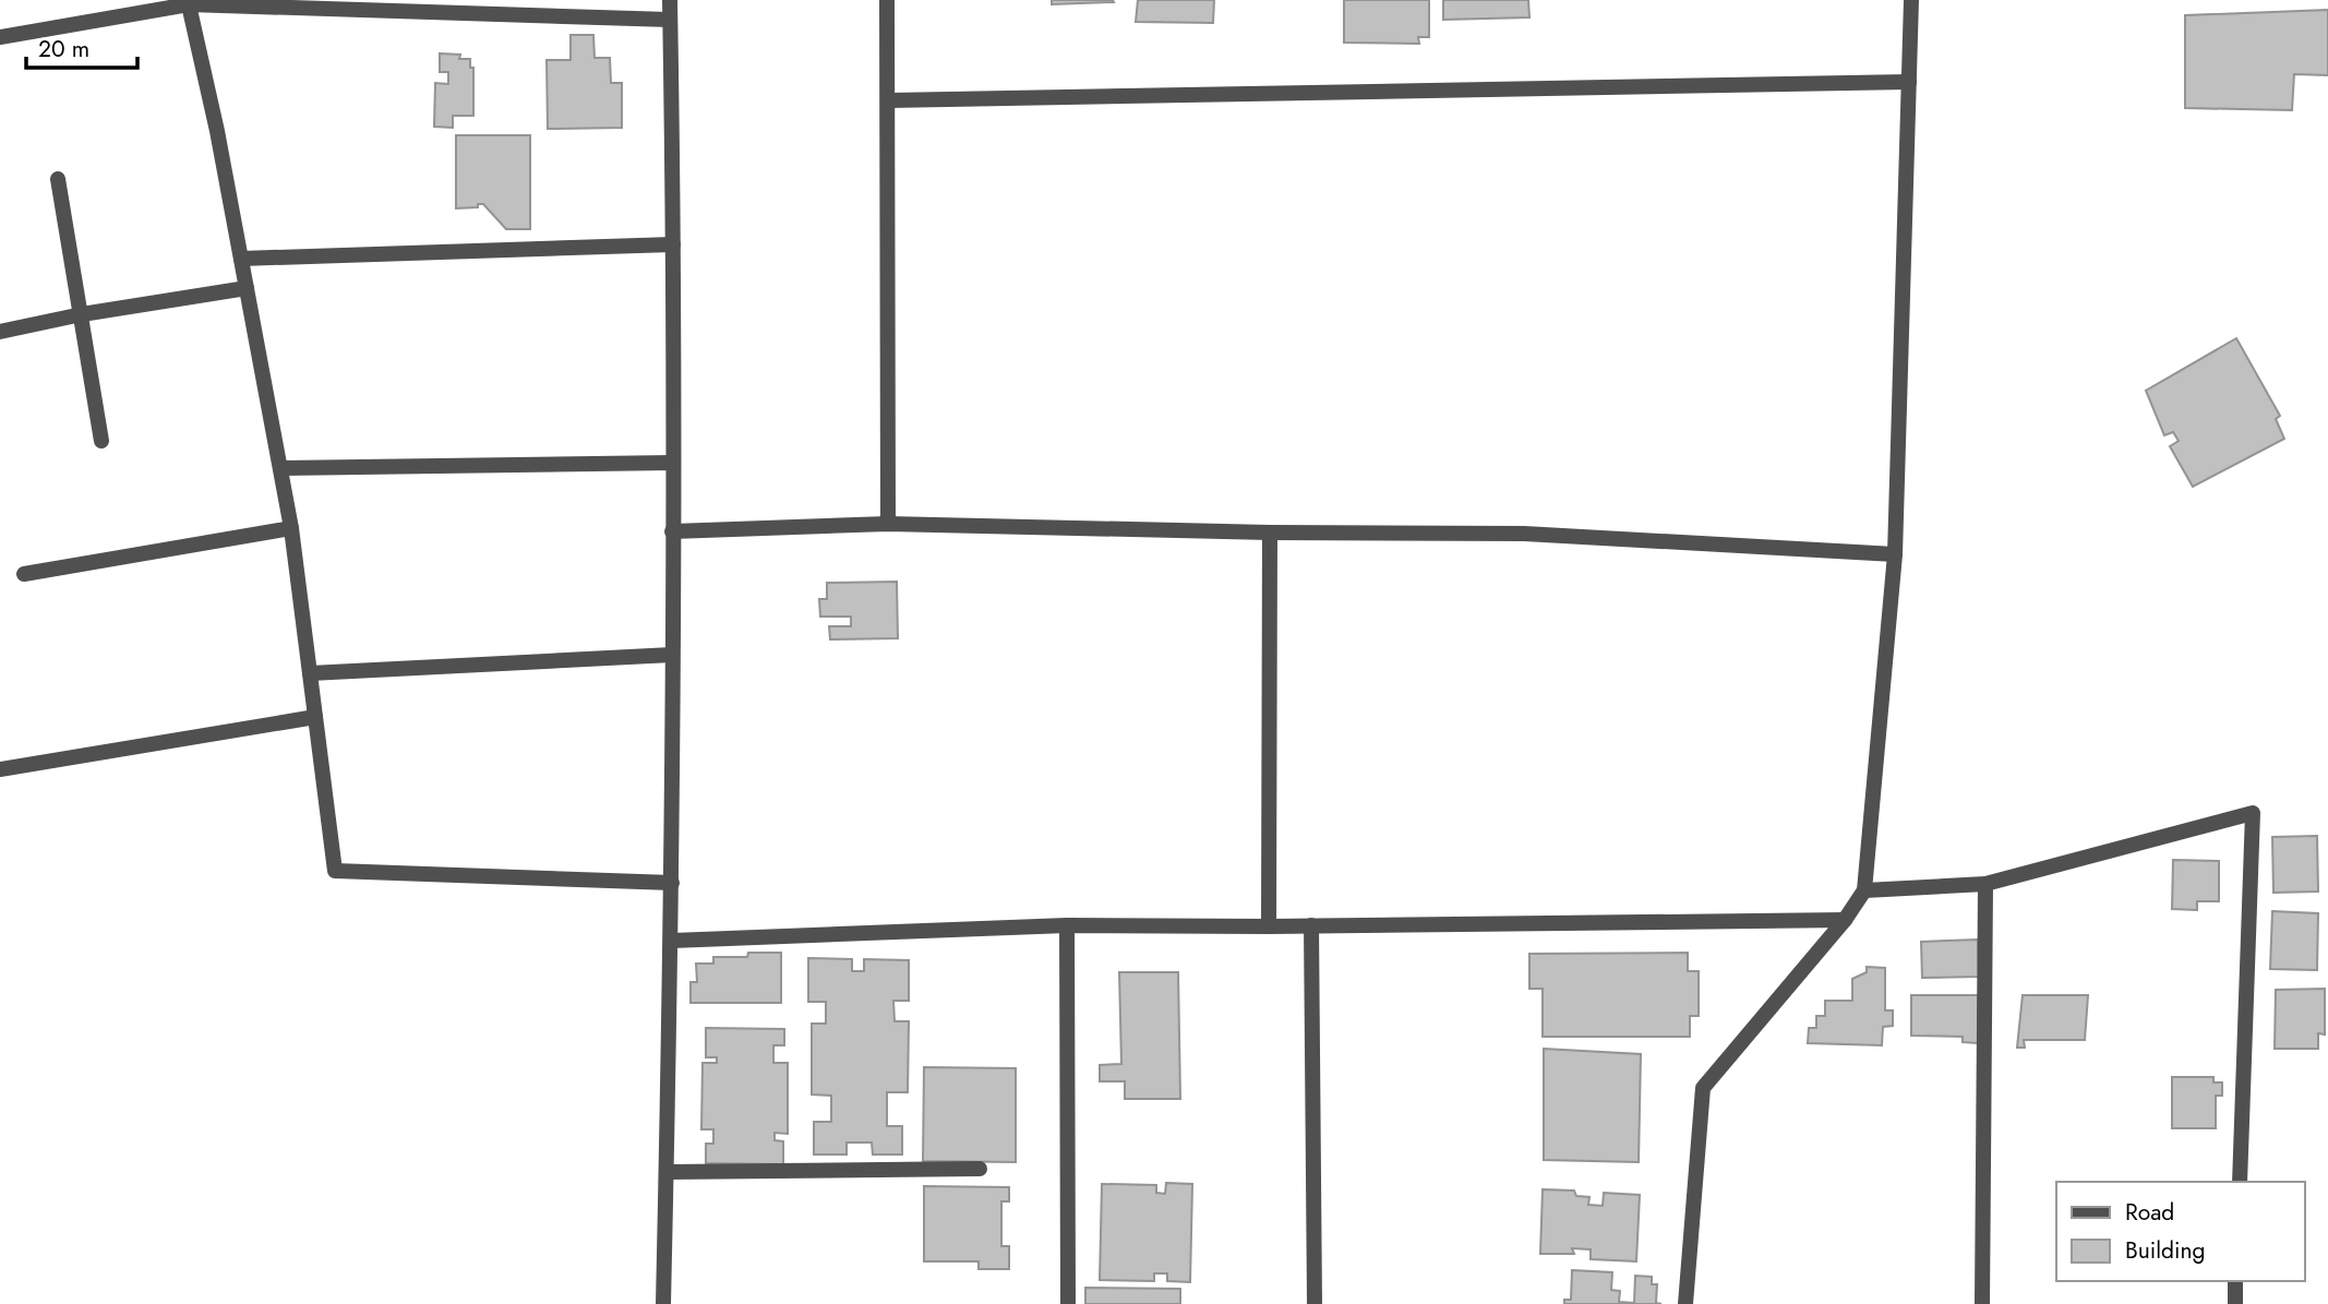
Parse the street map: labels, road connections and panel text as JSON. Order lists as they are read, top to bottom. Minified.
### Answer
{"legend":["Road","Building"],"scale_bar":"20 m"}
